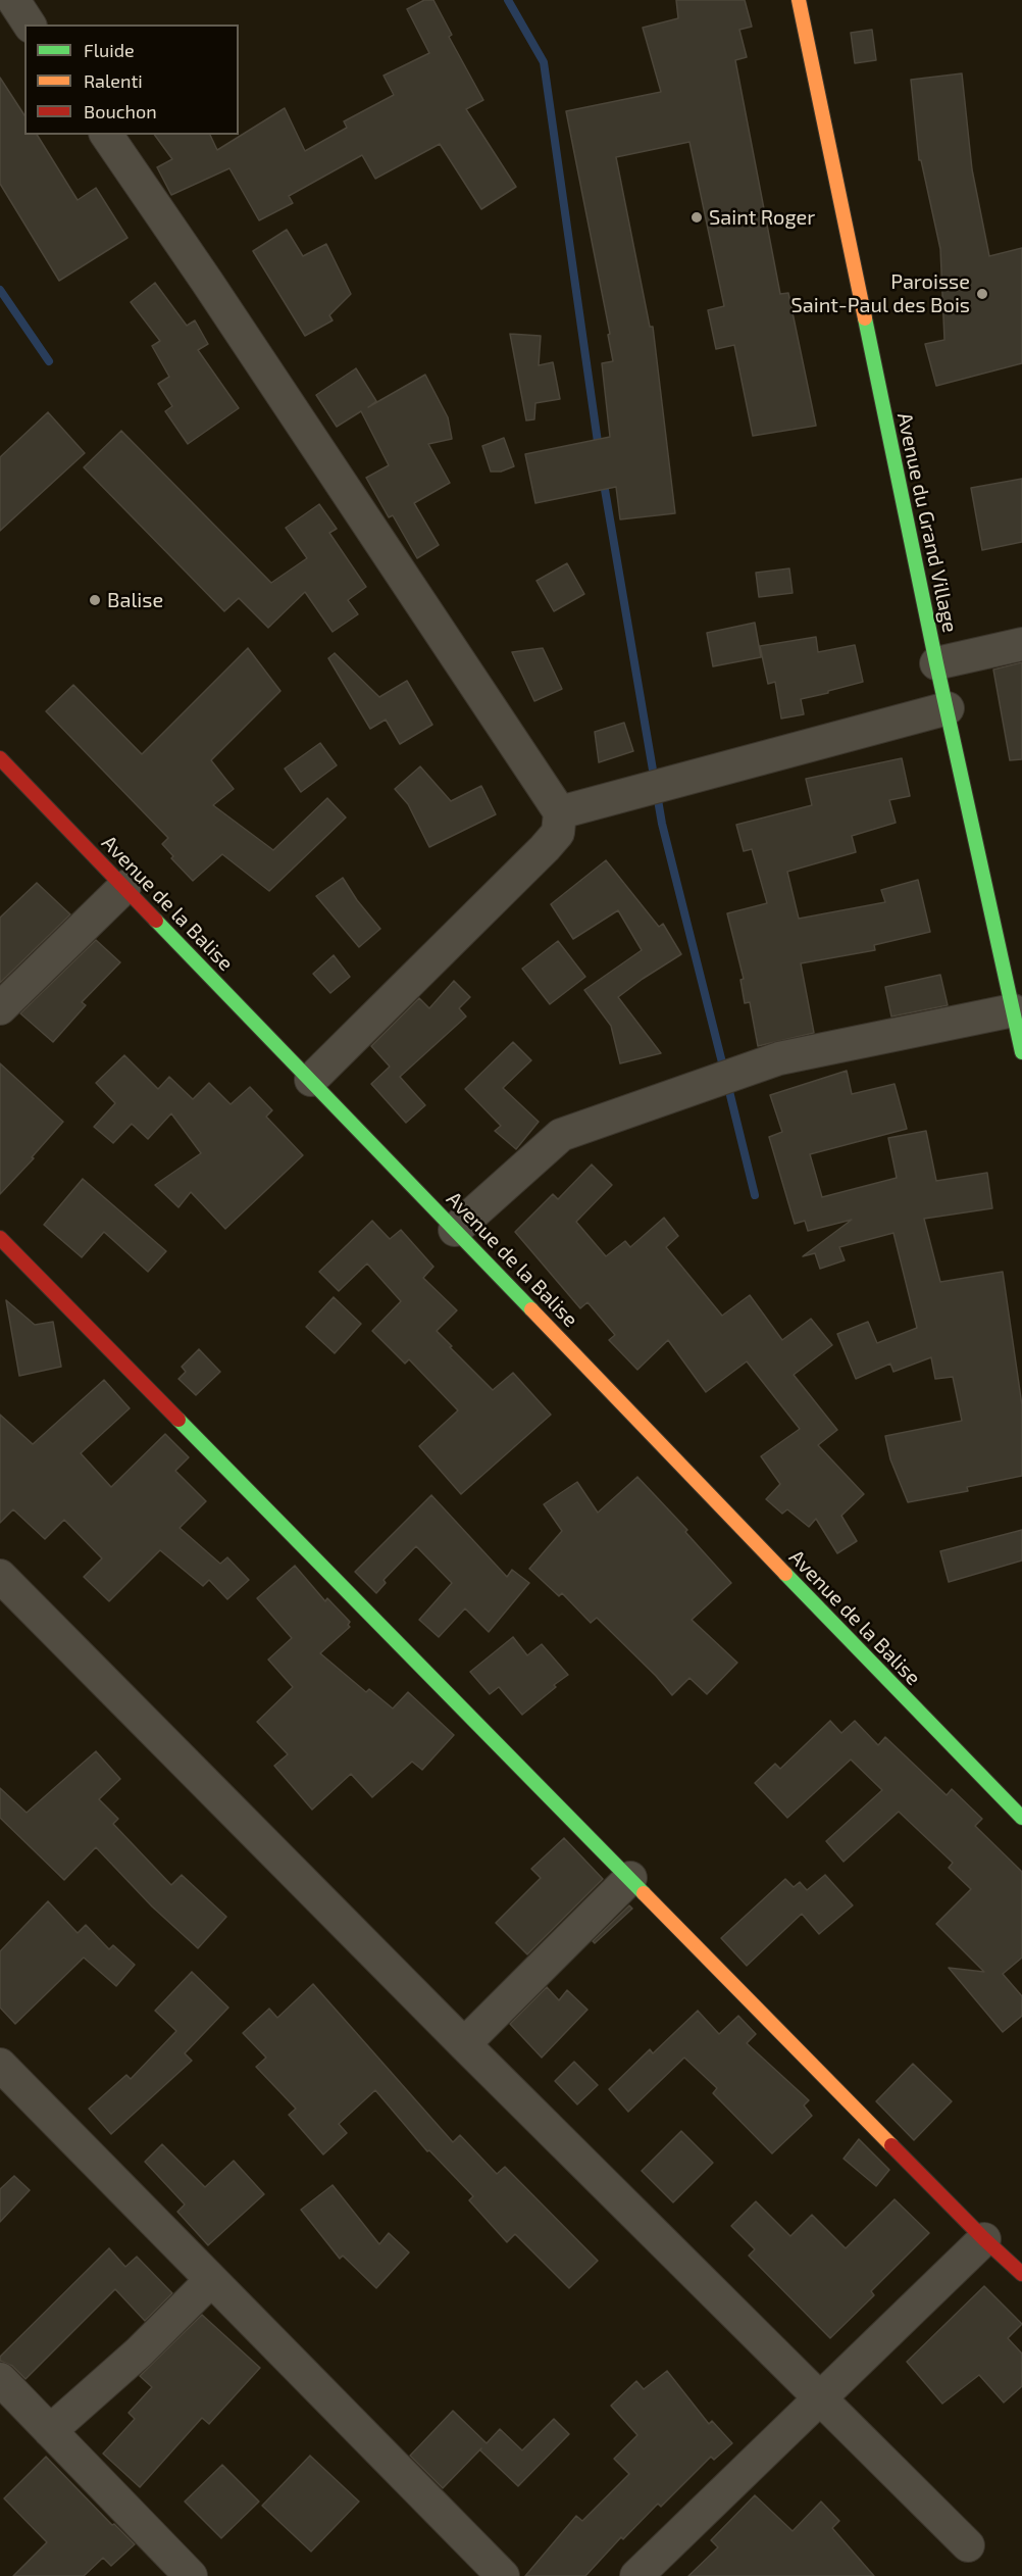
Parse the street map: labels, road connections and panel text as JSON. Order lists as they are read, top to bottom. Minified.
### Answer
{"streets":{"street":["Avenue du Grand Village","Avenue de la Balise"]},"places":["Saint Roger","Paroisse Saint-Paul des Bois","Balise"],"legend":["Fluide","Ralenti","Bouchon"]}
